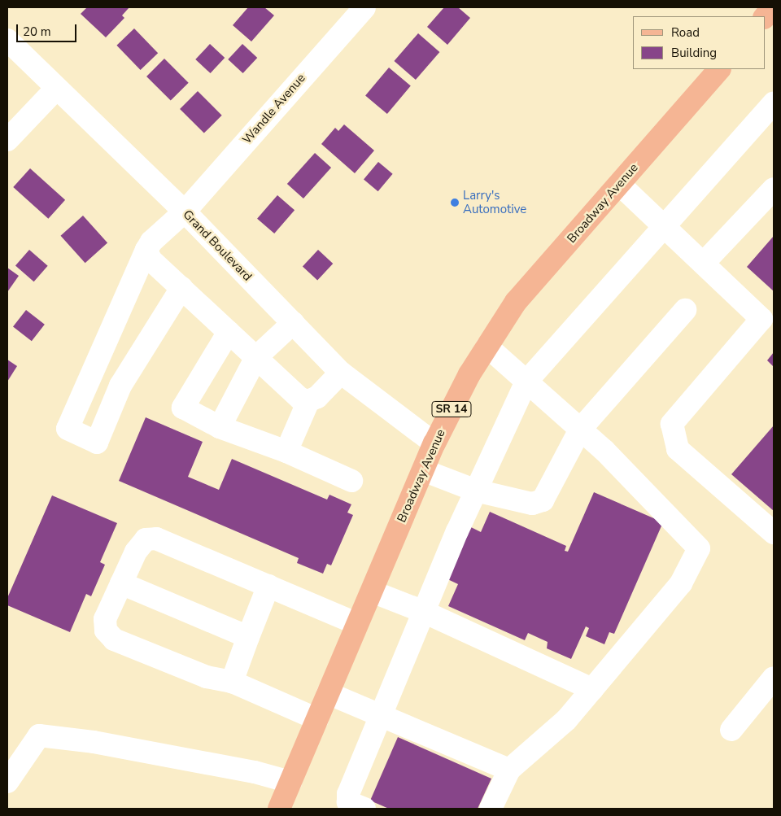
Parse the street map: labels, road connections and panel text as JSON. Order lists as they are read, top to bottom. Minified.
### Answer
{"streets":{"main road":["Broadway Avenue","SR 14"],"street":["Wandle Avenue","Grand Boulevard"]},"crossings":[["Wandle Avenue","Grand Boulevard"],["Broadway Avenue","Grand Boulevard"]],"places":["Larry's Automotive"],"legend":["Road","Building"],"scale_bar":"20 m"}
